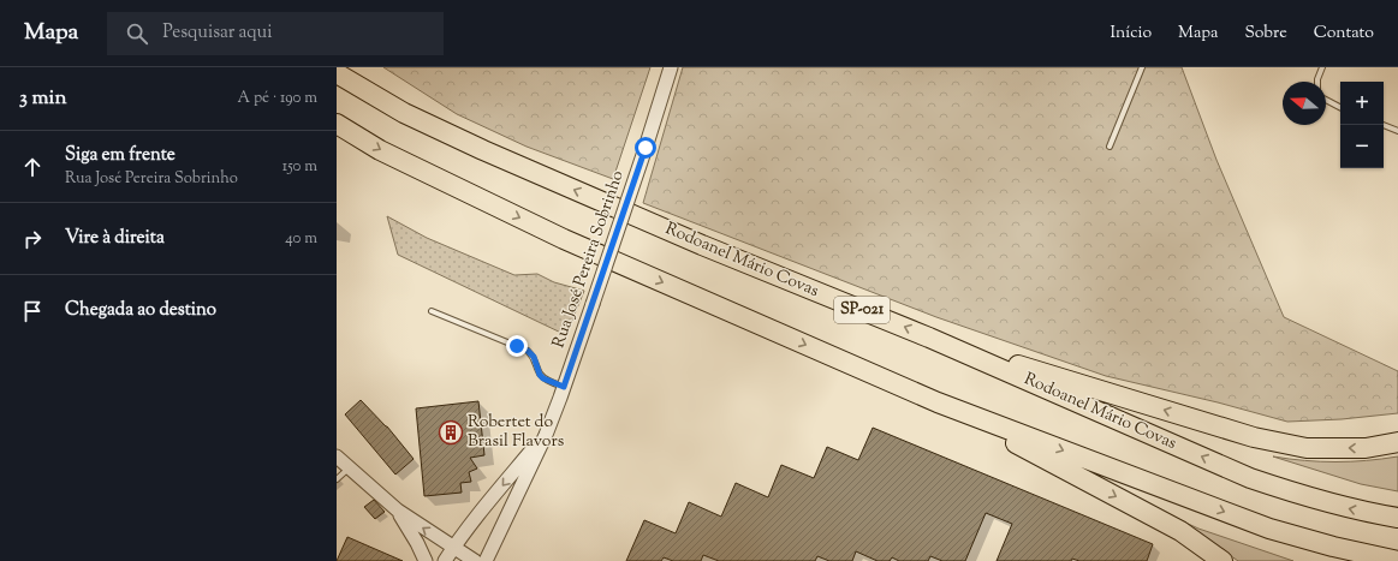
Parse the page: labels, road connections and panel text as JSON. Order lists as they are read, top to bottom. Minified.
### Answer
{"streets":{"highway":["Rodoanel Mário Covas","SP-021"],"street":["Rua José Pereira Sobrinho"]},"places":{"building":["Robertet do Brasil Flavors"]},"north":"left","page":{"header":"Mapa","search":"Pesquisar aqui","nav":["Início","Mapa","Sobre","Contato"],"heading":["3 min","A pé · 190 m"],"map_buttons":["+","−"],"list":[["Siga em frente","Rua José Pereira Sobrinho","150 m"],["Vire à direita","40 m"],"Chegada ao destino"]}}
